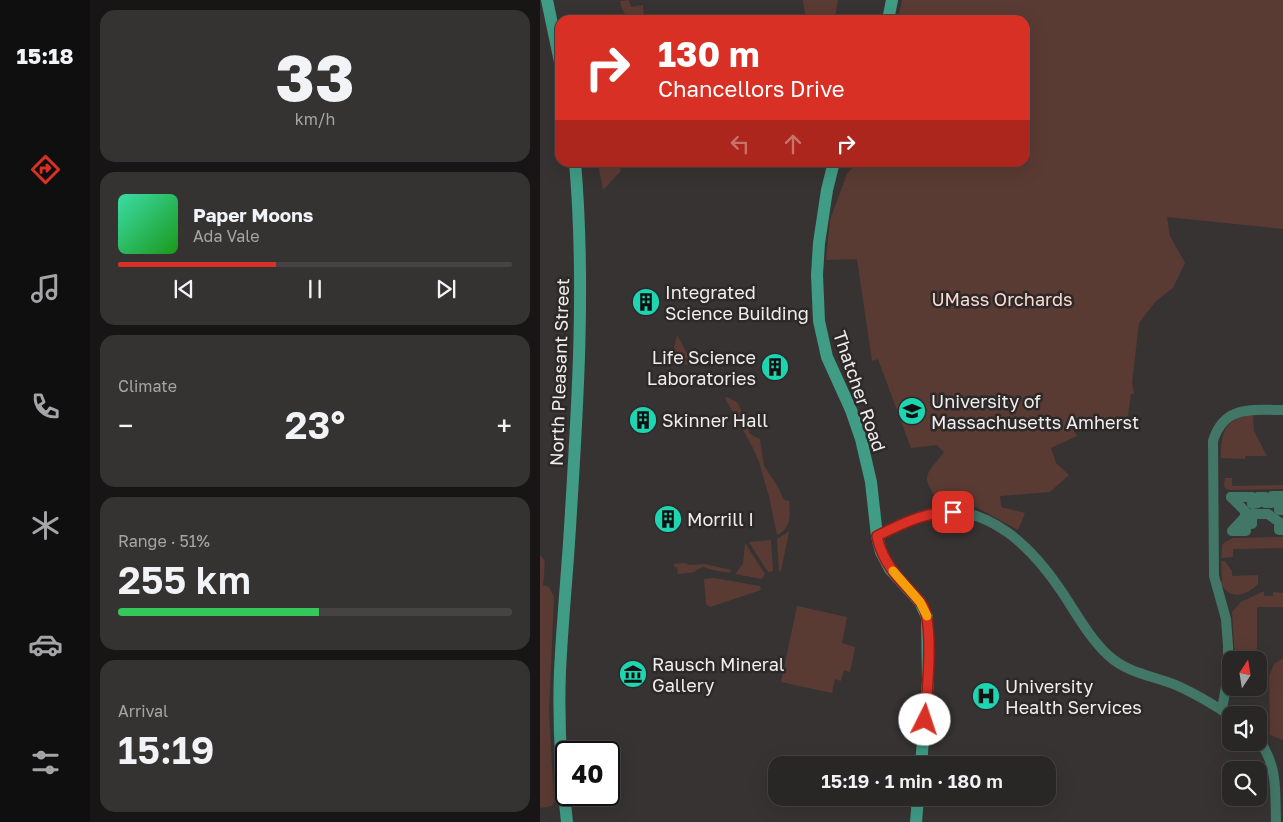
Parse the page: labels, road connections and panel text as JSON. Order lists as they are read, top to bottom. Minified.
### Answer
{"streets":{"main road":["North Pleasant Street","Thatcher Road"]},"parks":["UMass Orchards"],"places":{"building":["Integrated Science Building","Life Science Laboratories","Skinner Hall","Morrill I"],"school or university":["University of Massachusetts Amherst"],"museum":["Rausch Mineral Gallery"],"hospital":["University Health Services"]},"north":"top","page":{"tabs":"15:18","tile":[["33","km/h"],"Climate",["Range · 51%","255 km"],["Arrival","15:19"]],"turn":["130 m","Chancellors Drive"],"song":["Paper Moons","Ada Vale"],"heat":["−","23°","+"],"limit":"40","trip":"15:19 · 1 min · 180 m"}}
